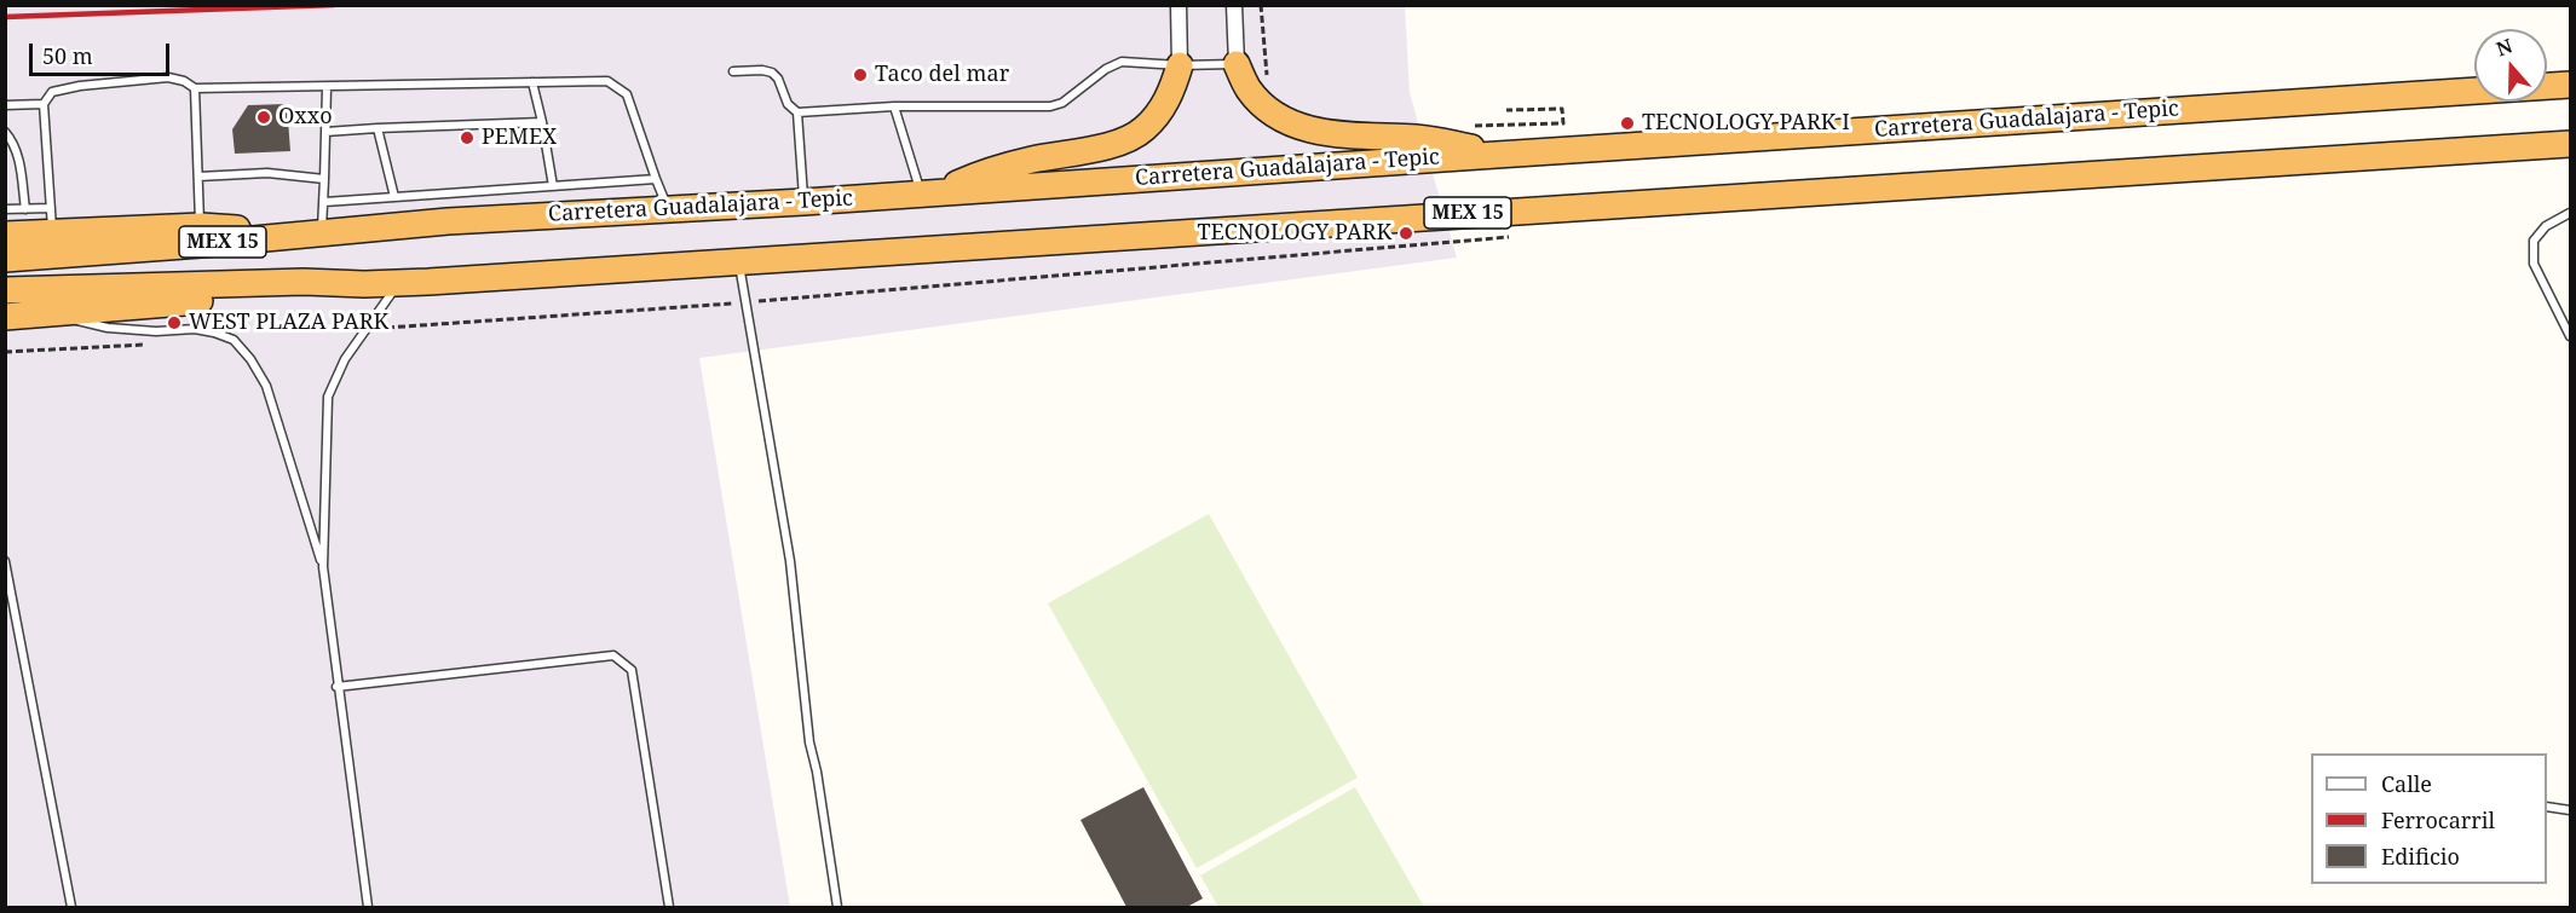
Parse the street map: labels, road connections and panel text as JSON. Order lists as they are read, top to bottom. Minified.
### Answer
{"streets":{"highway":["Carretera Guadalajara - Tepic","MEX 15"]},"places":["Taco del mar","Oxxo","TECNOLOGY PARK I","PEMEX","TECNOLOGY PARK","WEST PLAZA PARK"],"legend":["Calle","Ferrocarril","Edificio"],"scale_bar":"50 m","north":"top"}
